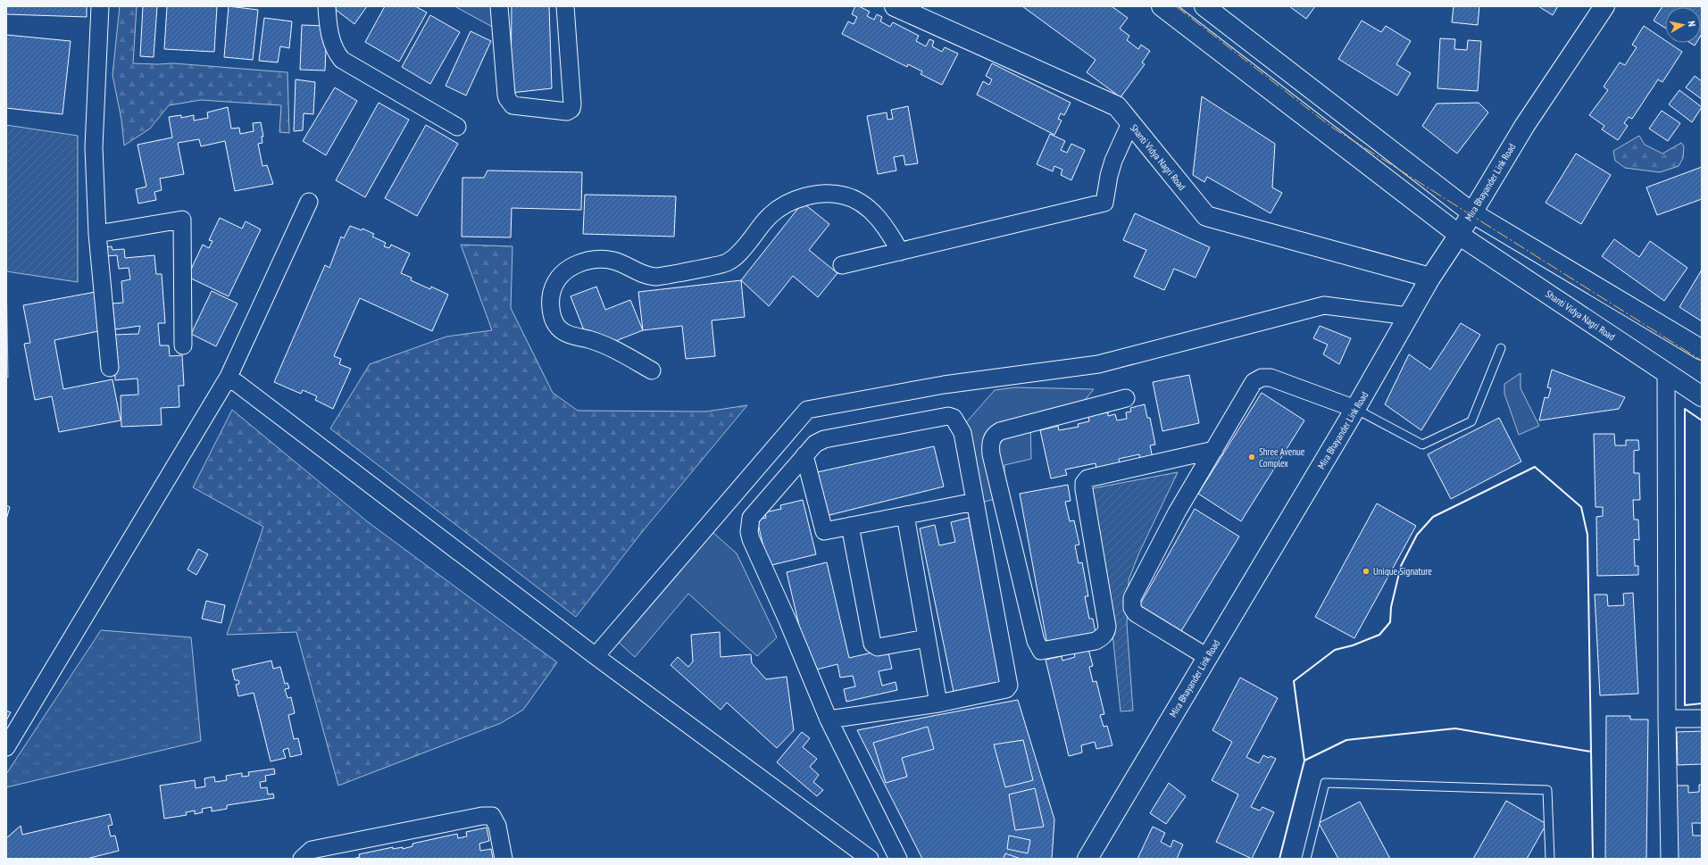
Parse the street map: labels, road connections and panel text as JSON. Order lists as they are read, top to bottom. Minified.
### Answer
{"streets":{"street":["Shanti Vidya Nagri Road","Mira Bhayander Link Road"]},"crossings":[["Shanti Vidya Nagri Road","Mira Bhayander Link Road"]],"places":["Shree Avenue Complex","Unique Signature"],"north":"right"}
